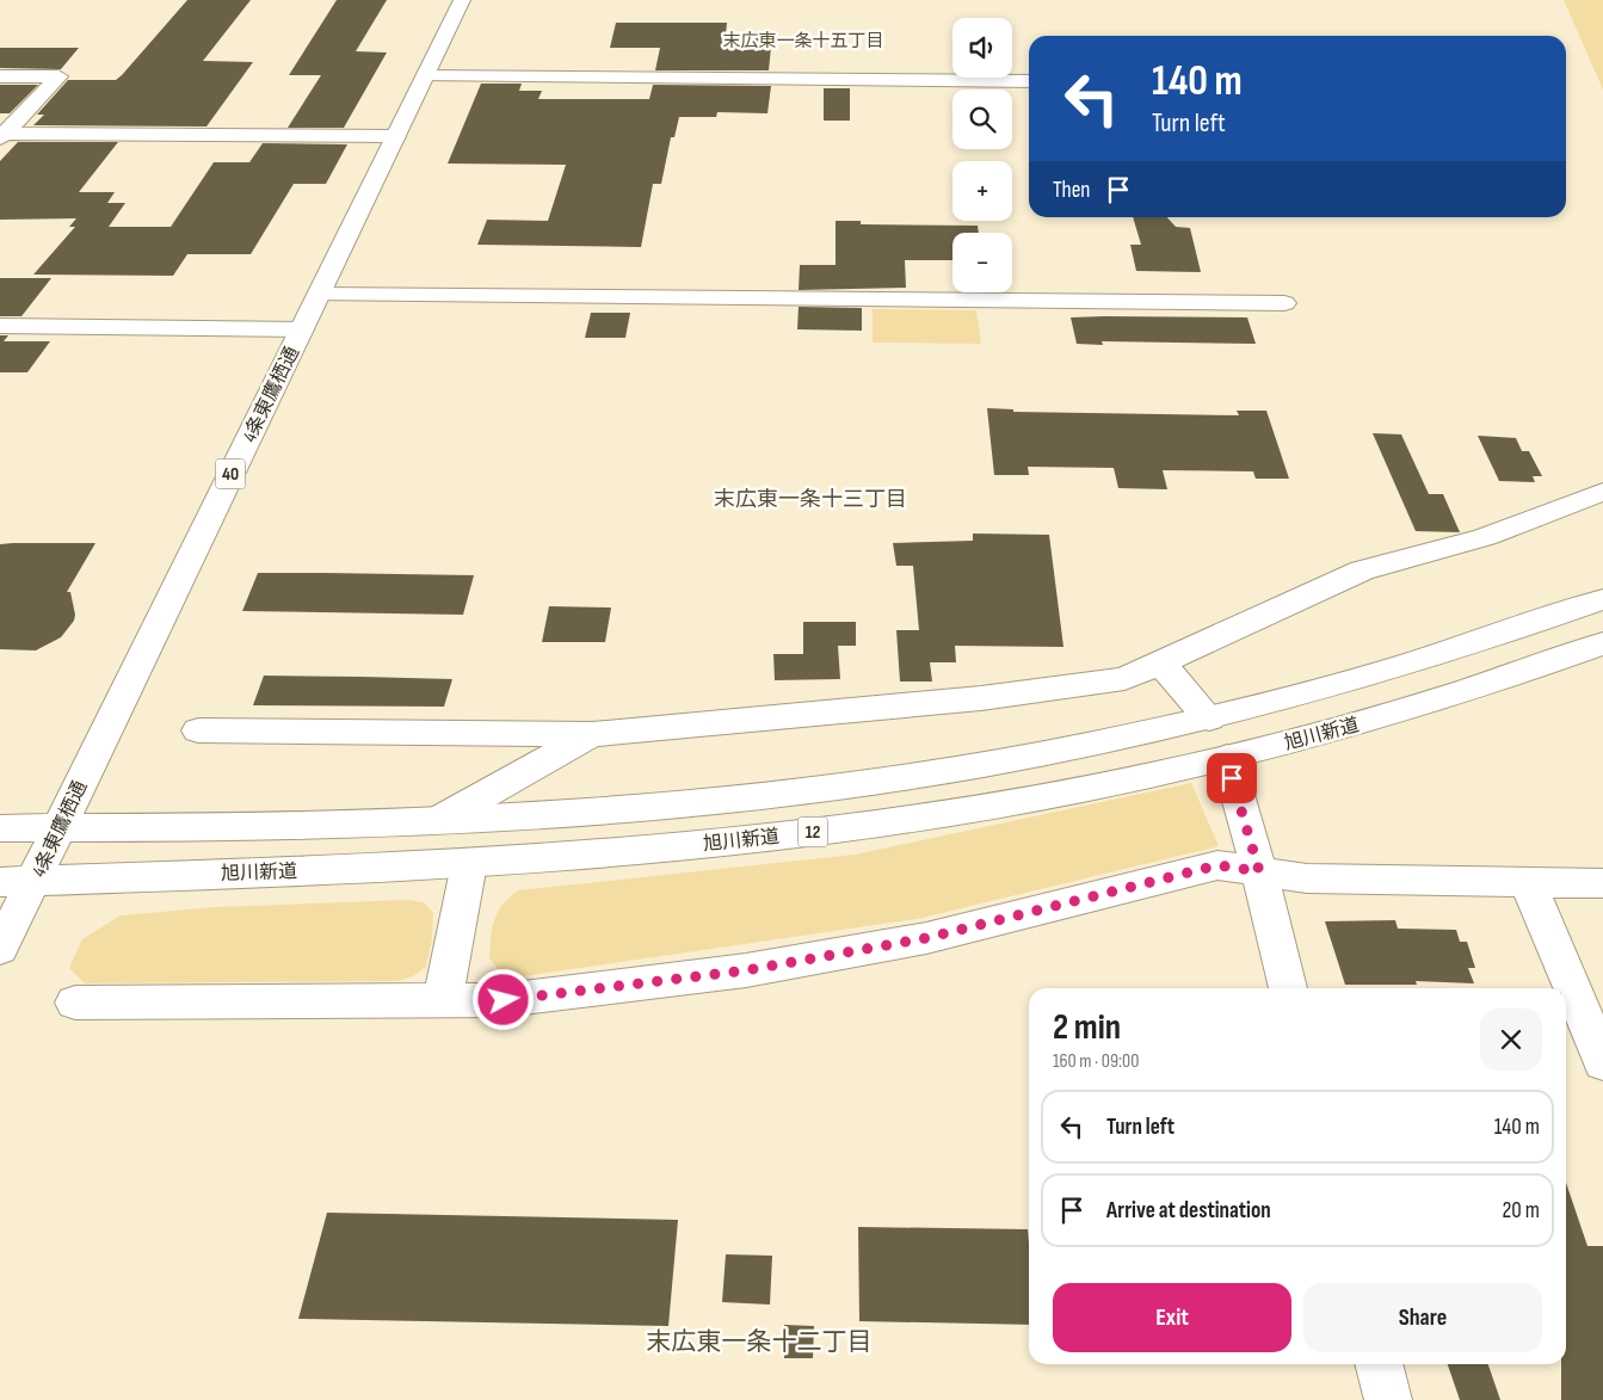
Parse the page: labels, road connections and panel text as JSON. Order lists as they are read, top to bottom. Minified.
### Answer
{"streets":{"main road":["4条東鷹栖通","40","旭川新道","12"]},"crossings":[["4条東鷹栖通","旭川新道"],["4条東鷹栖通","12"]],"districts":["末広東一条十五丁目","末広東一条十三丁目","末広東一条十二丁目"],"page":{"map_buttons":["+","−"],"turn":["140 m","Turn left"],"then":"Then","heading":["2 min","160 m · 09:00"],"list":[{"name":"Turn left","value":"140 m"},{"name":"Arrive at destination","value":"20 m"}],"buttons":["Exit","Share"]}}
